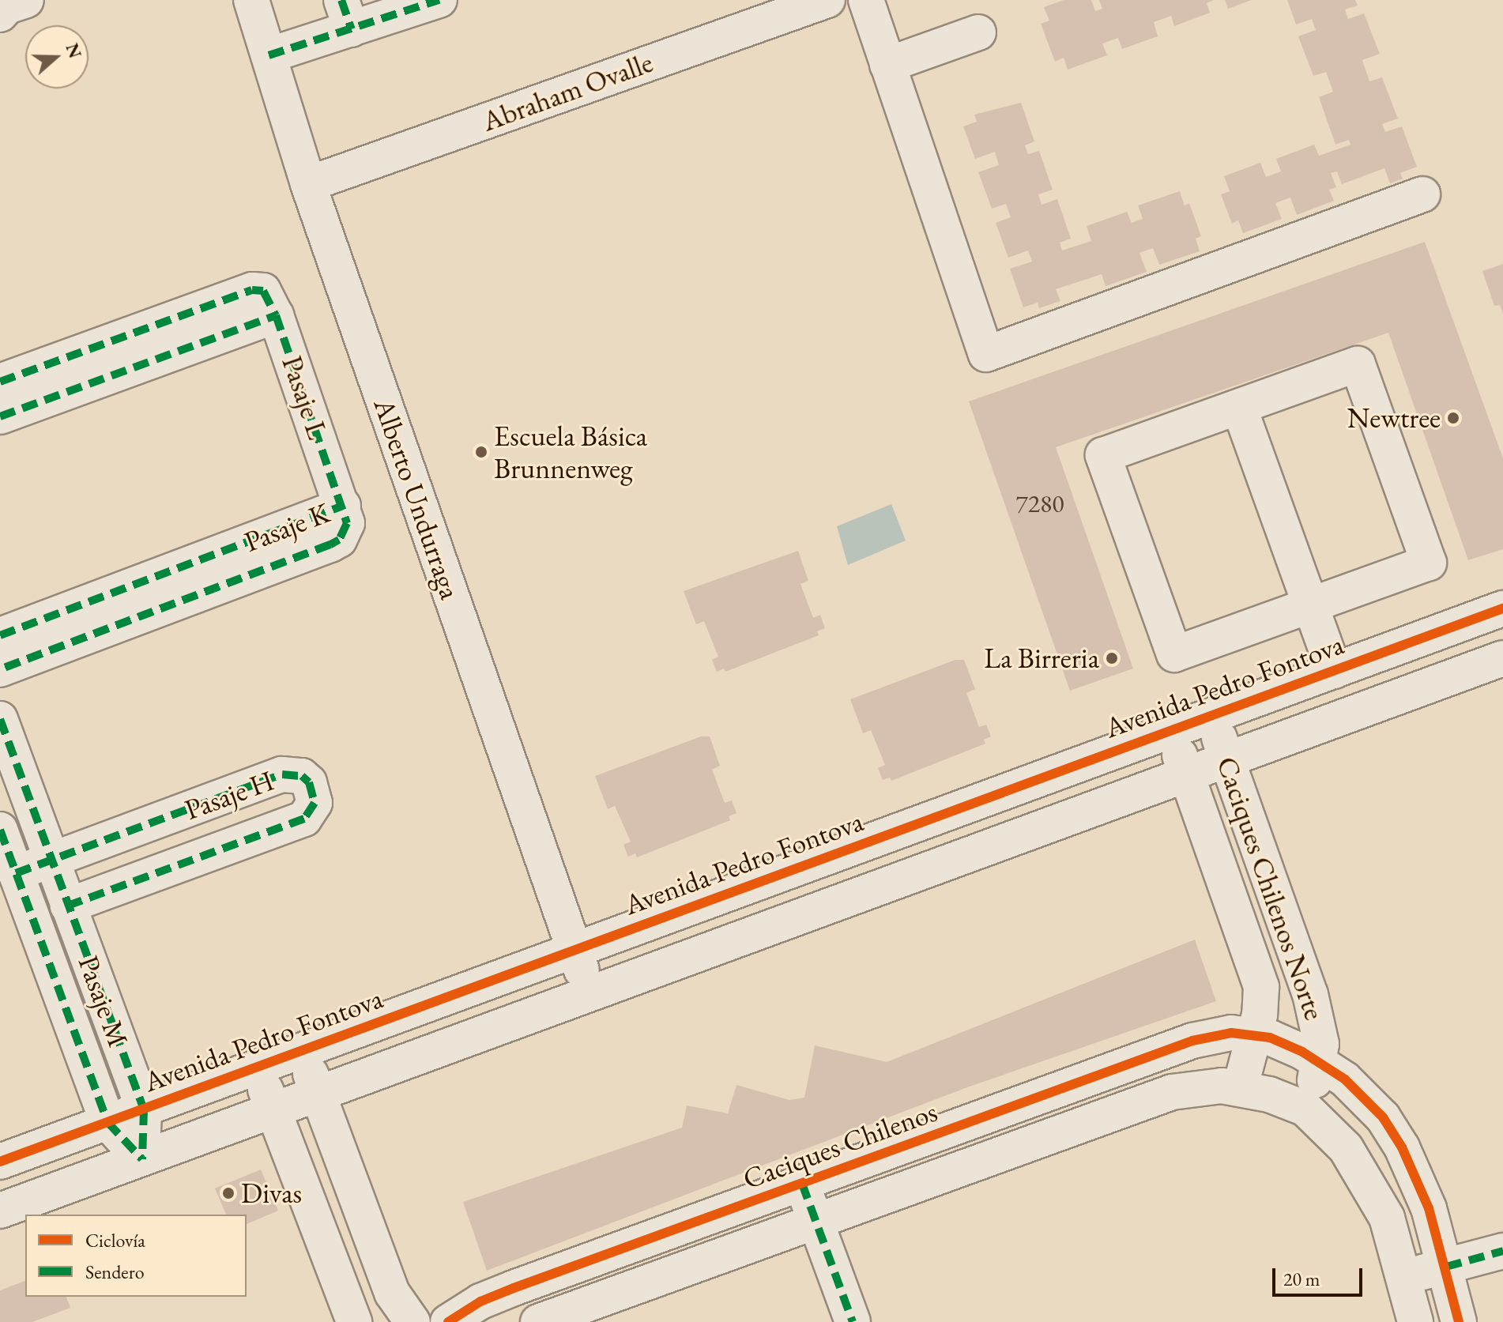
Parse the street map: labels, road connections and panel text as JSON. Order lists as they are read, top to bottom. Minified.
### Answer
{"streets":{"street":["Abraham Ovalle","Pasaje L","Alberto Undurraga","Pasaje K","Avenida Pedro Fontova","Pasaje H","Caciques Chilenos Norte","Pasaje M","Caciques Chilenos"]},"crossings":[["Abraham Ovalle","Alberto Undurraga"],["Pasaje L","Pasaje K"],["Alberto Undurraga","Avenida Pedro Fontova"],["Avenida Pedro Fontova","Caciques Chilenos Norte"],["Avenida Pedro Fontova","Pasaje M"],["Pasaje H","Pasaje M"],["Caciques Chilenos Norte","Caciques Chilenos"]],"places":["Newtree","Escuela Básica Brunnenweg","La Birreria","Divas"],"house_numbers":["7280"],"legend":["Ciclovía","Sendero"],"scale_bar":"20 m","north":"right"}
